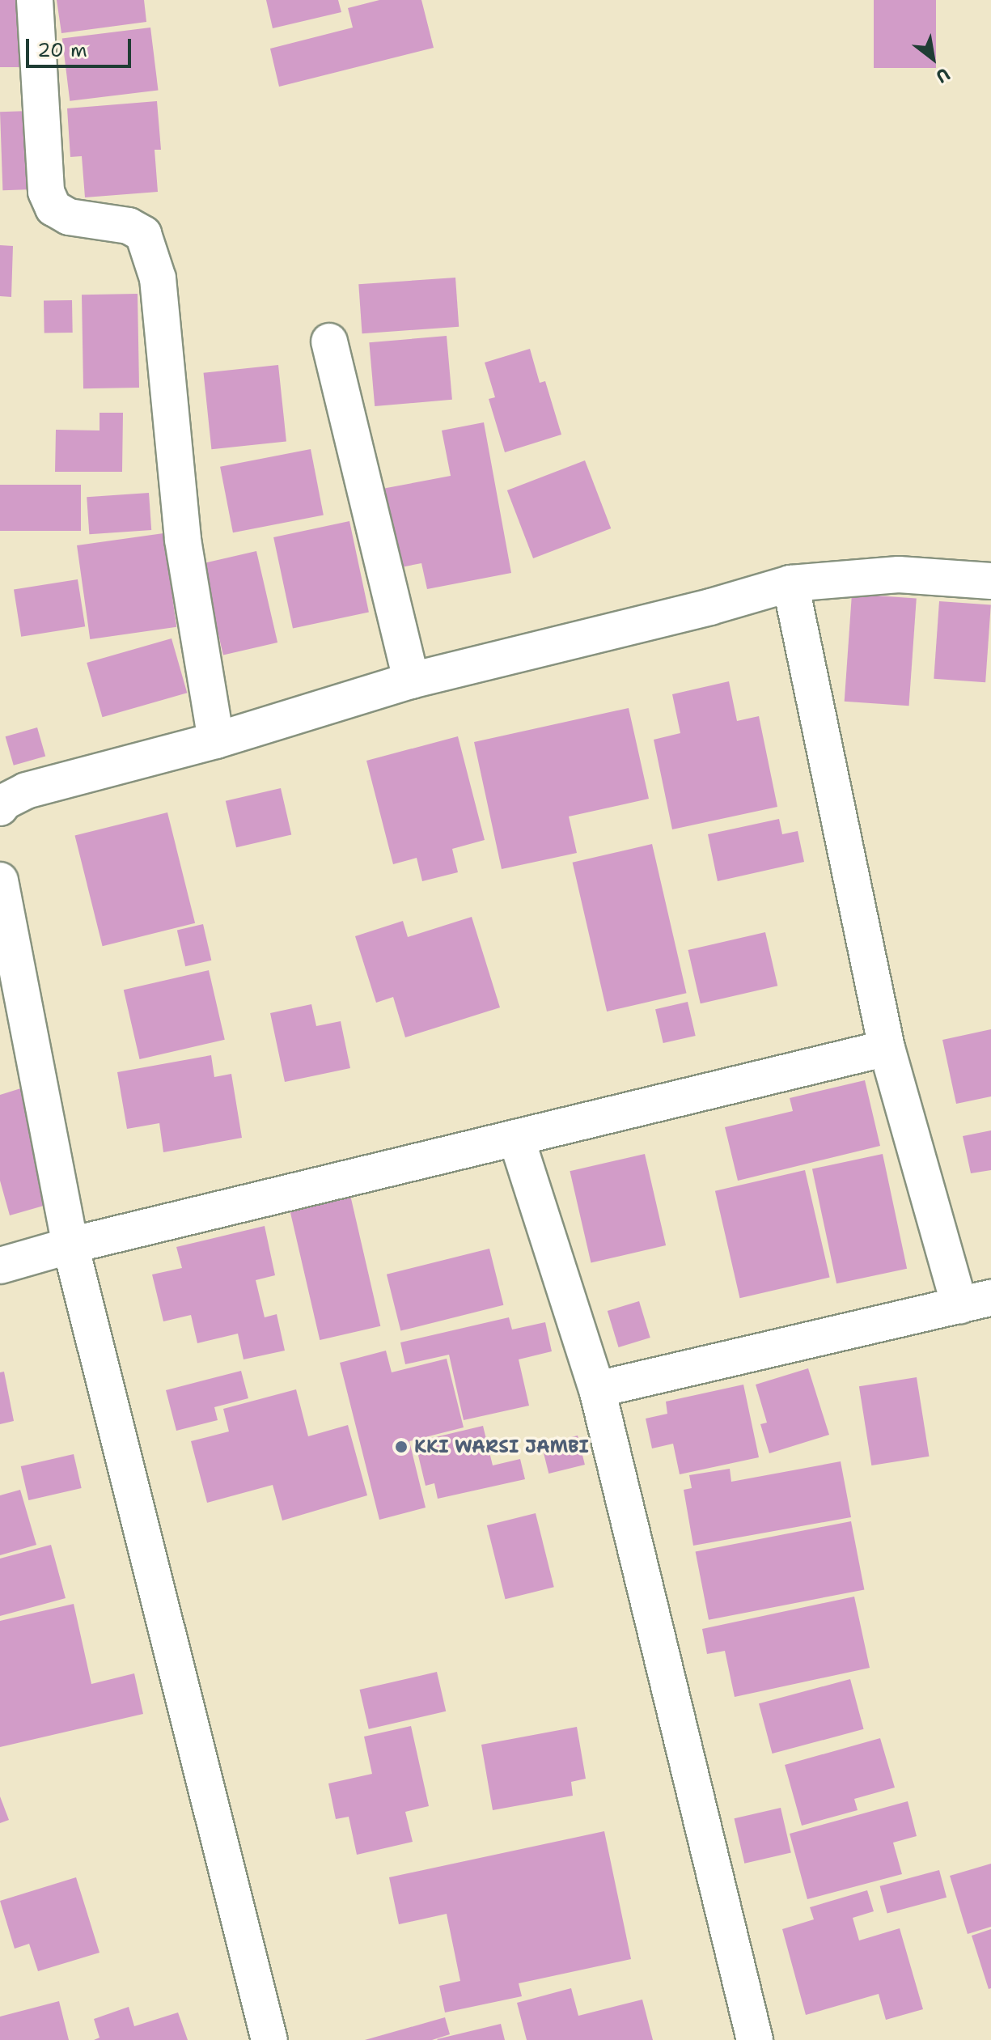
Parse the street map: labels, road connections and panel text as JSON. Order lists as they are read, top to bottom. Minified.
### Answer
{"places":["KKI WARSI JAMBI"],"scale_bar":"20 m","north":"bottom right"}
